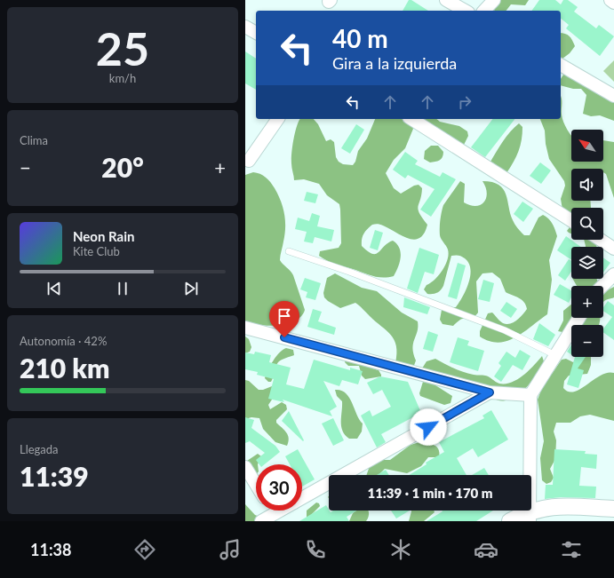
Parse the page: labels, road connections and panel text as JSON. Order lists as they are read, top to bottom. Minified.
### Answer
{"north":"top left","page":{"tile":[["25","km/h"],"Clima",["Autonomía · 42%","210 km"],["Llegada","11:39"]],"turn":["40 m","Gira a la izquierda"],"map_buttons":["+","−"],"heat":["−","20°","+"],"song":["Neon Rain","Kite Club"],"limit":"30","trip":"11:39 · 1 min · 170 m","tabs":"11:38"}}
